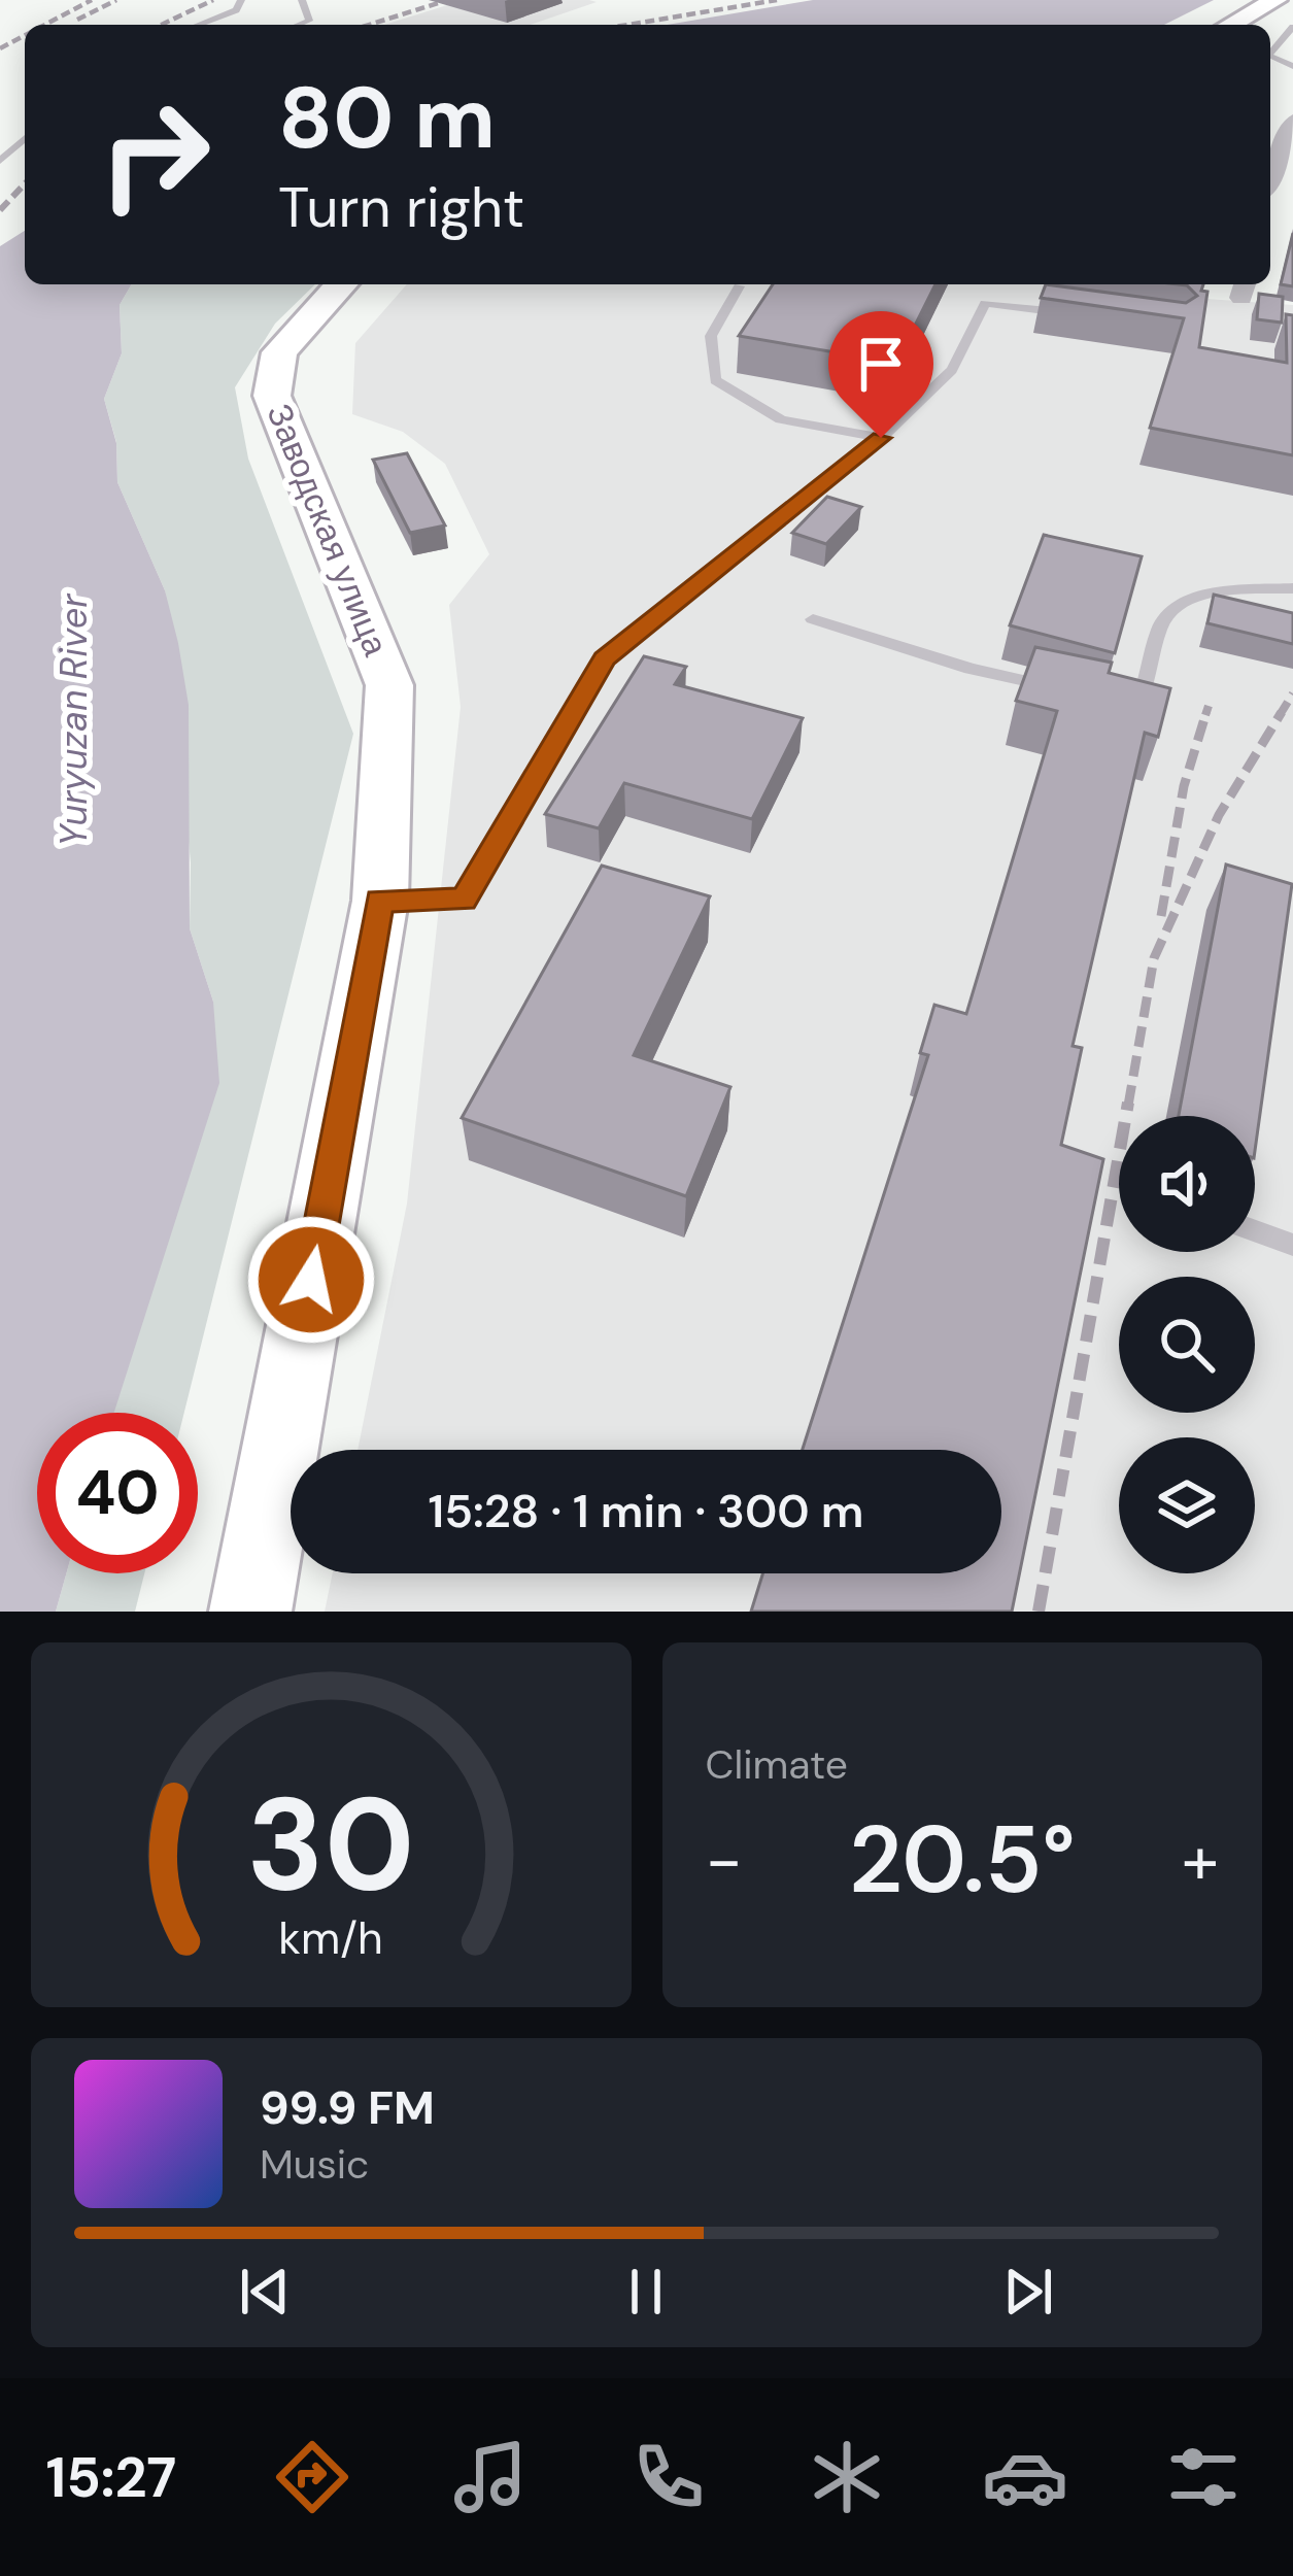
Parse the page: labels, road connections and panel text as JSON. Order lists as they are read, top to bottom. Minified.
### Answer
{"streets":{"street":["Заводская улица"]},"water":["Yuryuzan River"],"page":{"turn":["80 m","Turn right"],"limit":"40","trip":"15:28 · 1 min · 300 m","tile":"Climate","heat":["−","20.5°","+"],"song":["99.9 FM","Music"],"tabs":"15:27","gauge":["30","km/h"]}}
